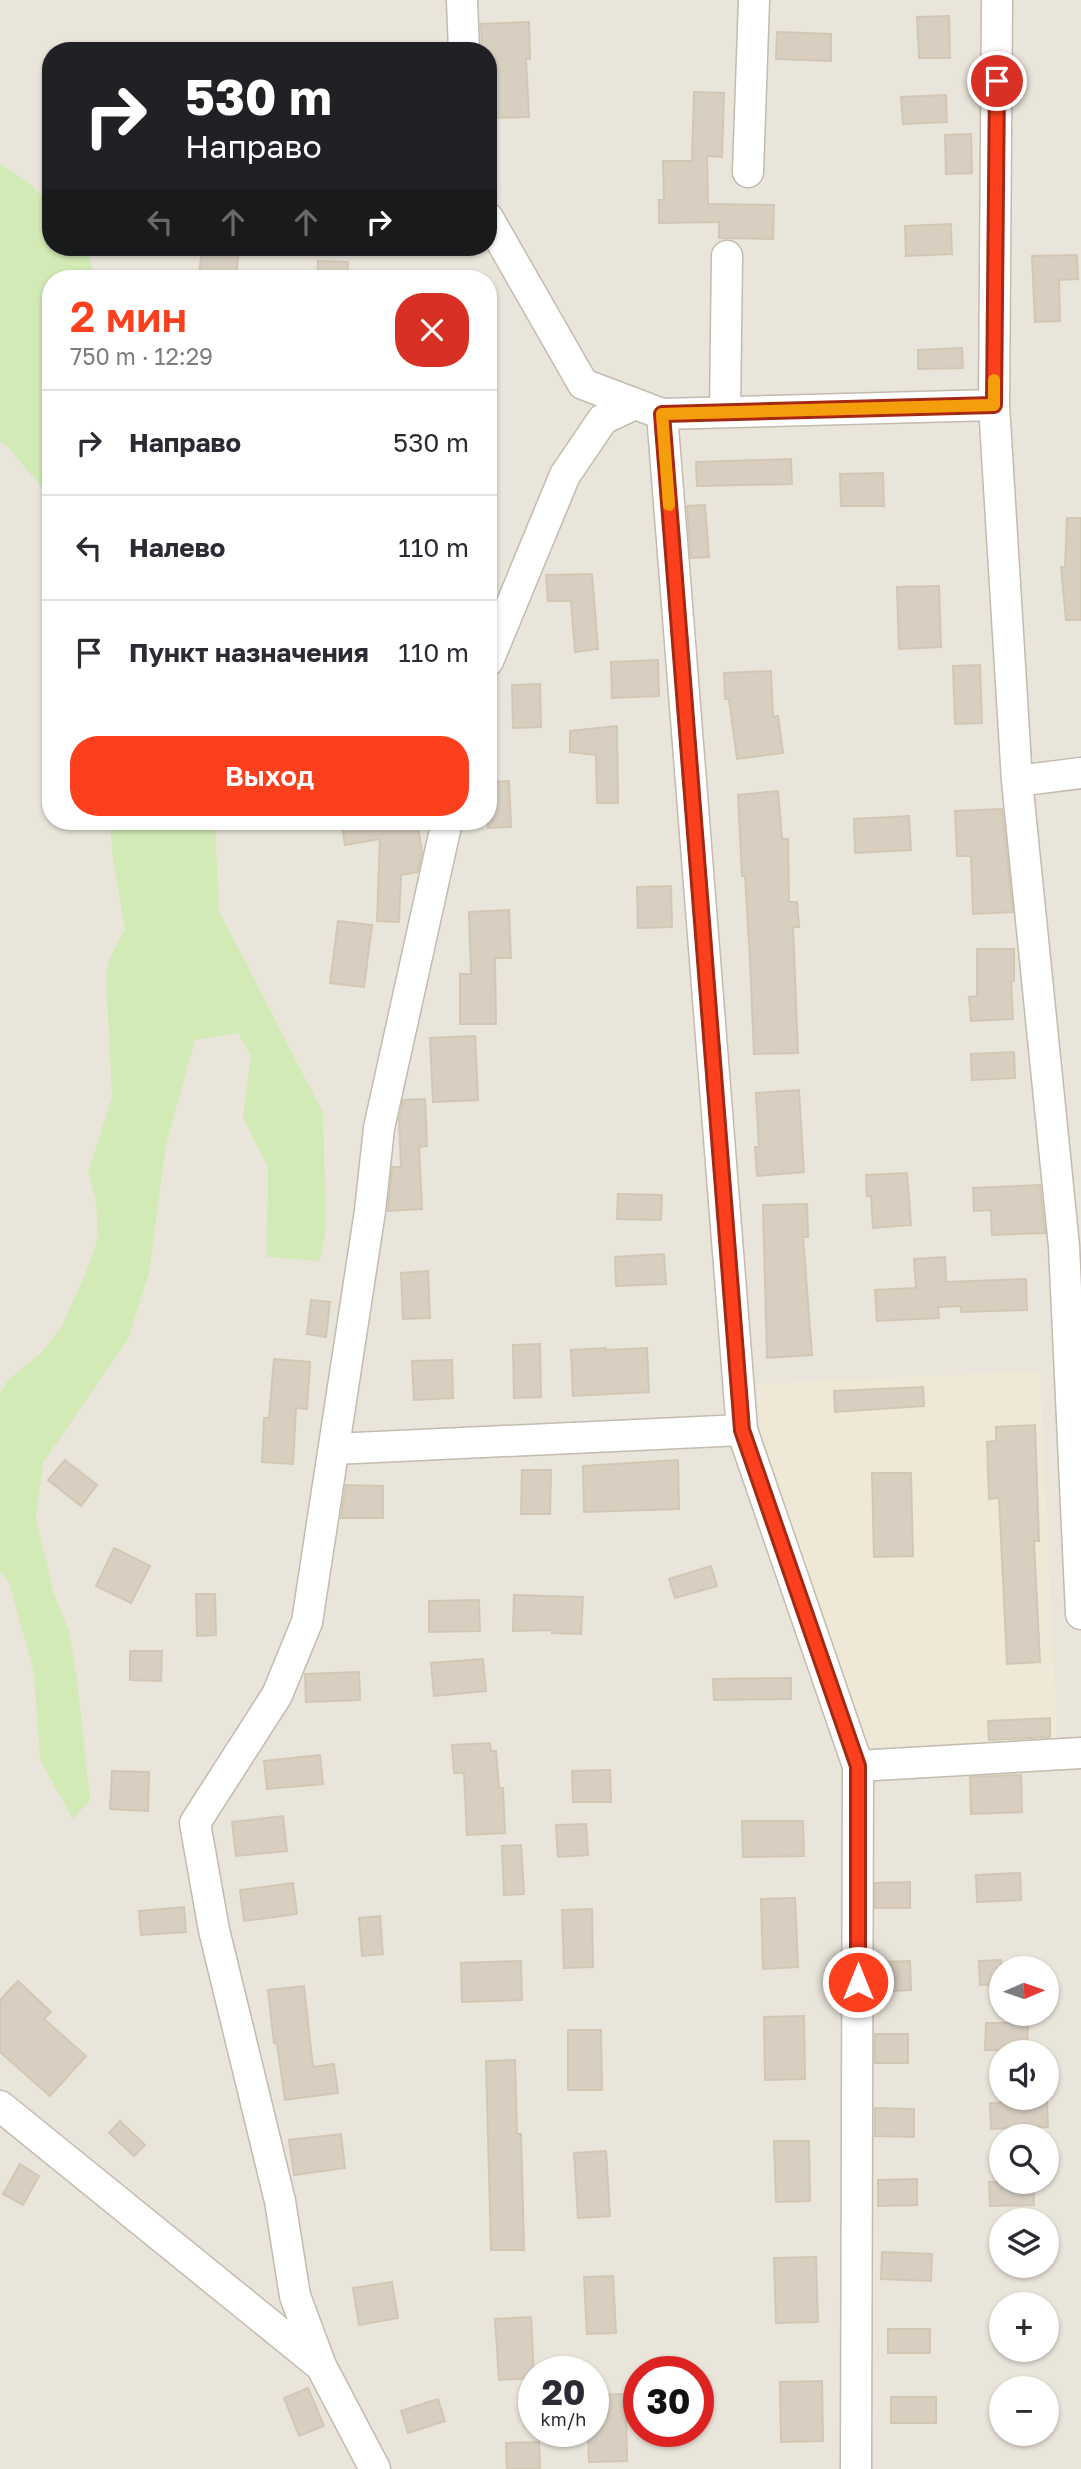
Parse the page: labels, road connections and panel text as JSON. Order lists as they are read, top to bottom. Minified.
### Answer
{"north":"right","page":{"turn":["530 m","Направо"],"heading":["2 мин","750 m · 12:29"],"list":[{"name":"Направо","value":"530 m"},{"name":"Налево","value":"110 m"},{"name":"Пункт назначения","value":"110 m"}],"buttons":"Выход","map_buttons":["+","−"],"speed":"20 km/h","limit":"30"}}
